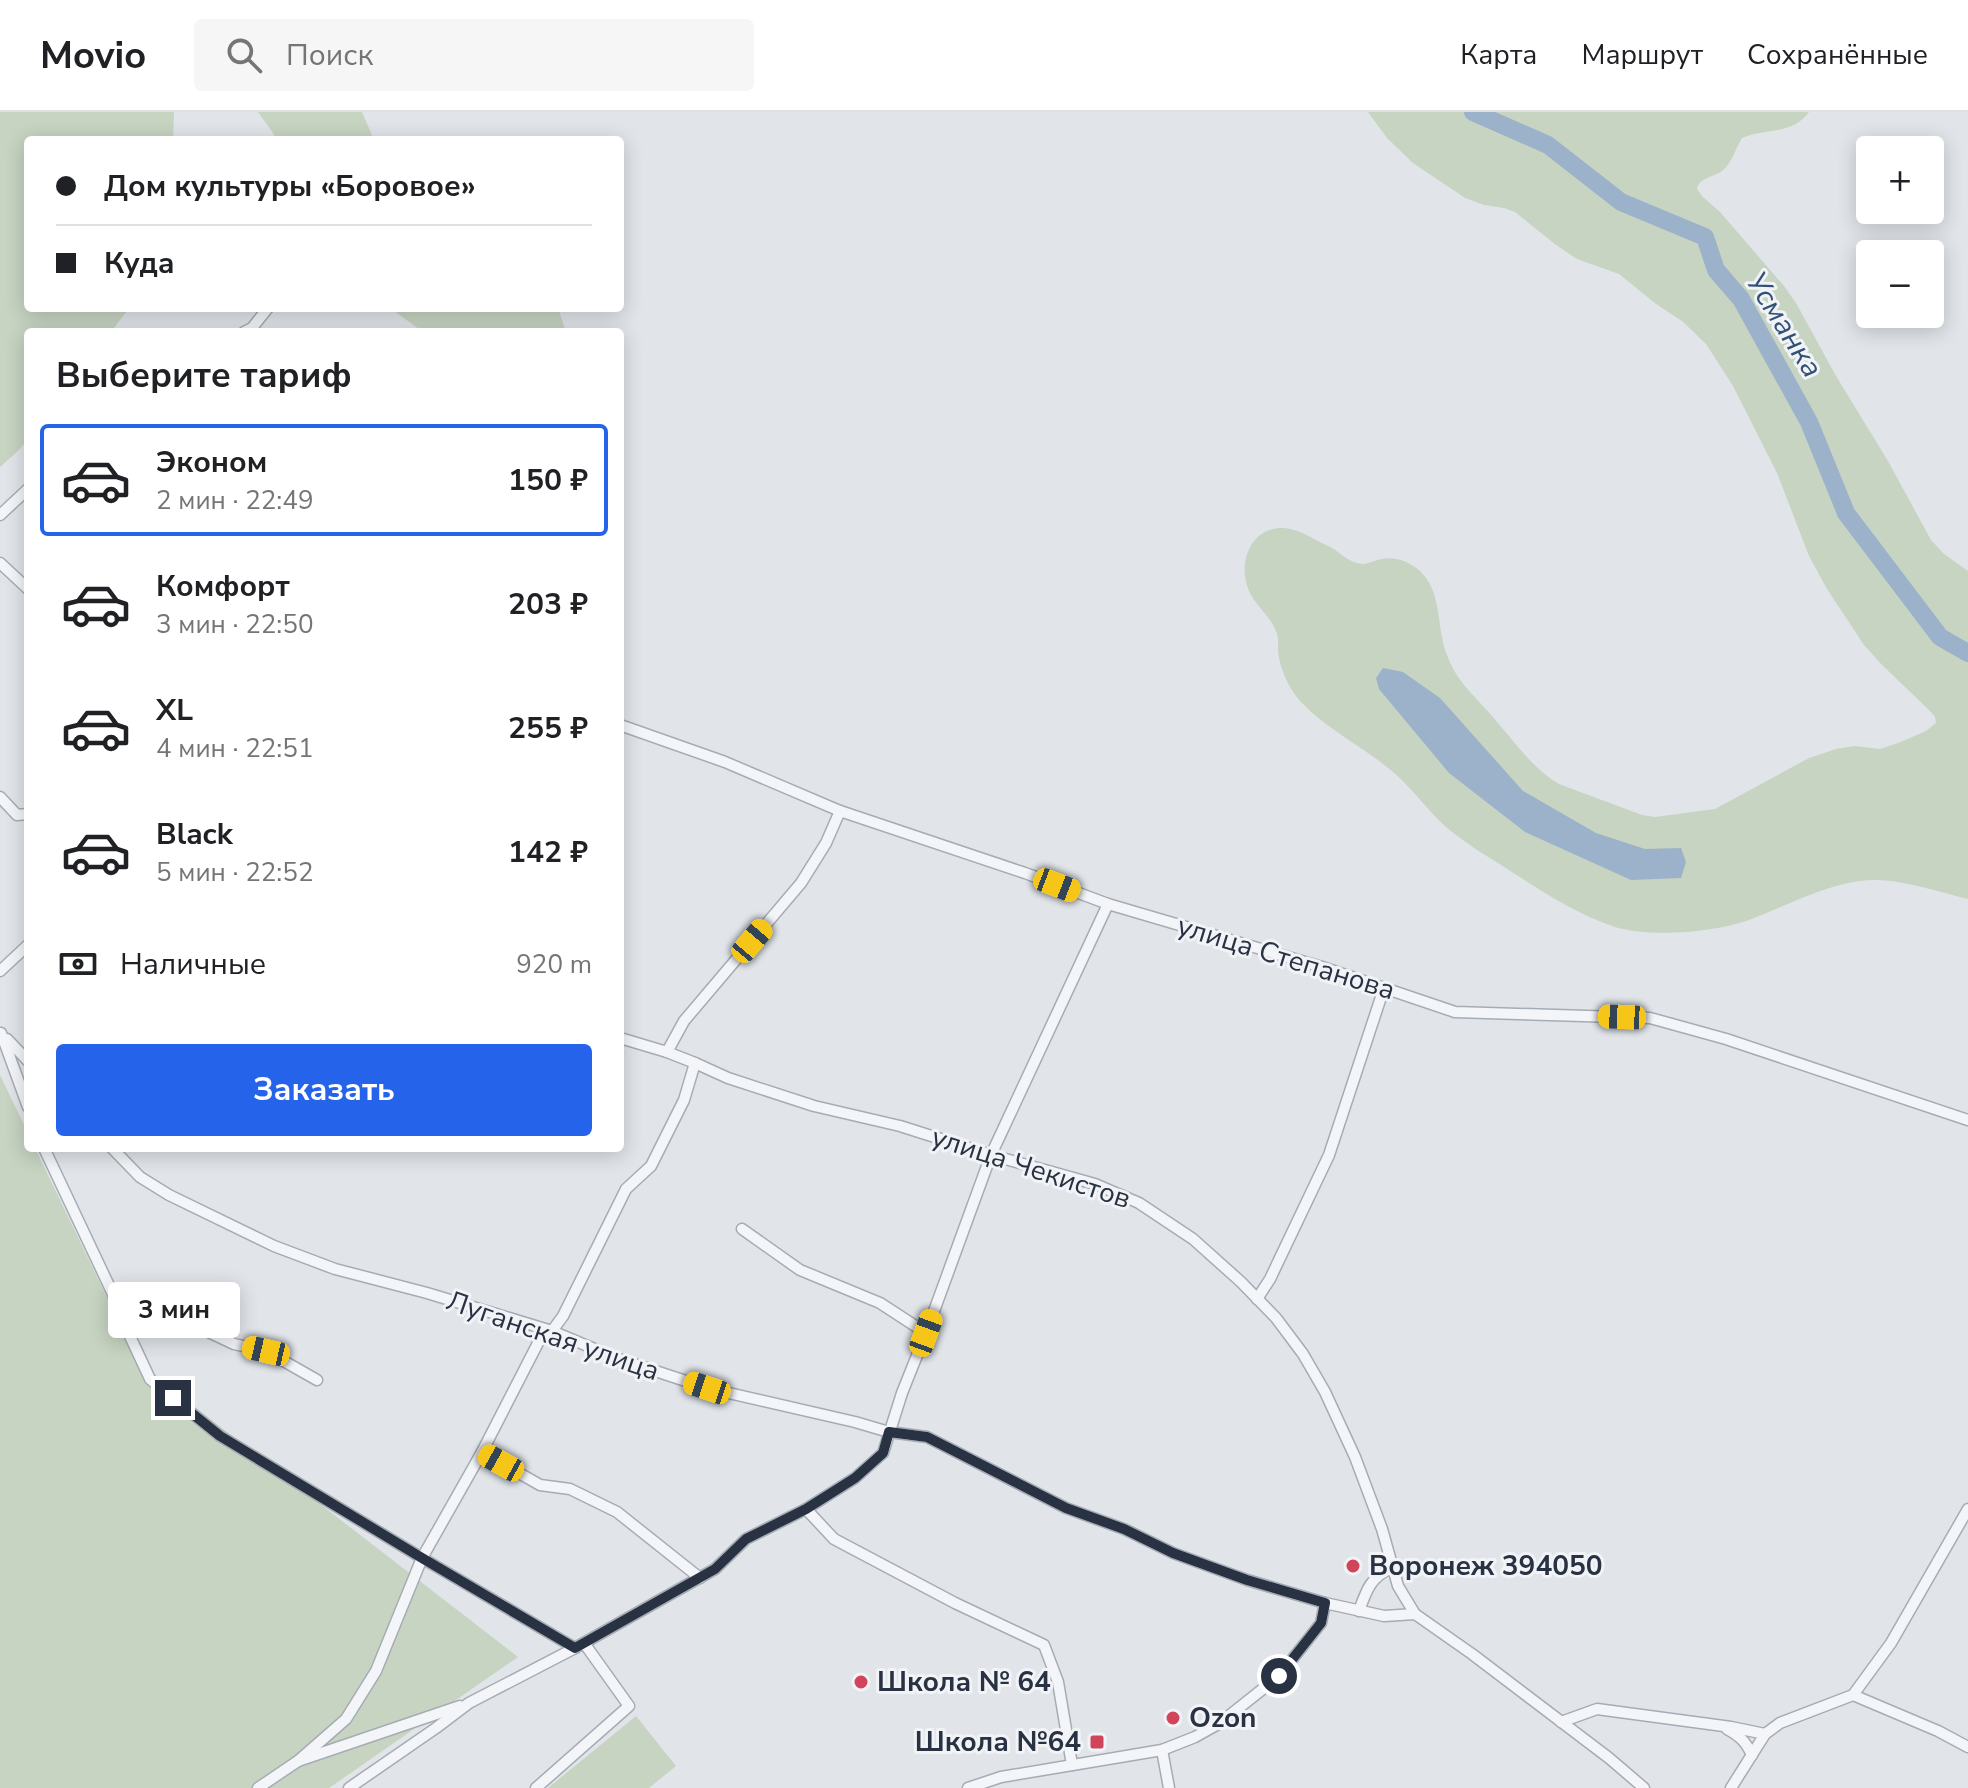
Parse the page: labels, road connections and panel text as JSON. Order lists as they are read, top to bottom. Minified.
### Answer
{"streets":{"street":["улица Степанова","улица Чекистов","Луганская улица"]},"crossings":[["улица Чекистов","Луганская улица"]],"water":["Усманка"],"places":{"other":["Воронеж 394050","Школа № 64","Ozon"],"transit":["Школа №64"]},"page":{"header":"Movio","search":"Поиск","nav":["Карта","Маршрут","Сохранённые"],"map_buttons":["+","−"],"banner":["Дом культуры «Боровое»","Куда"],"heading":"Выберите тариф","list":[{"name":"Эконом","note":"2 мин · 22:49","value":"150 ₽"},{"name":"Комфорт","note":"3 мин · 22:50","value":"203 ₽"},{"name":"XL","note":"4 мин · 22:51","value":"255 ₽"},{"name":"Black","note":"5 мин · 22:52","value":"142 ₽"}],"pay":["Наличные","920 m"],"buttons":"Заказать","bubble":"3 мин"}}
